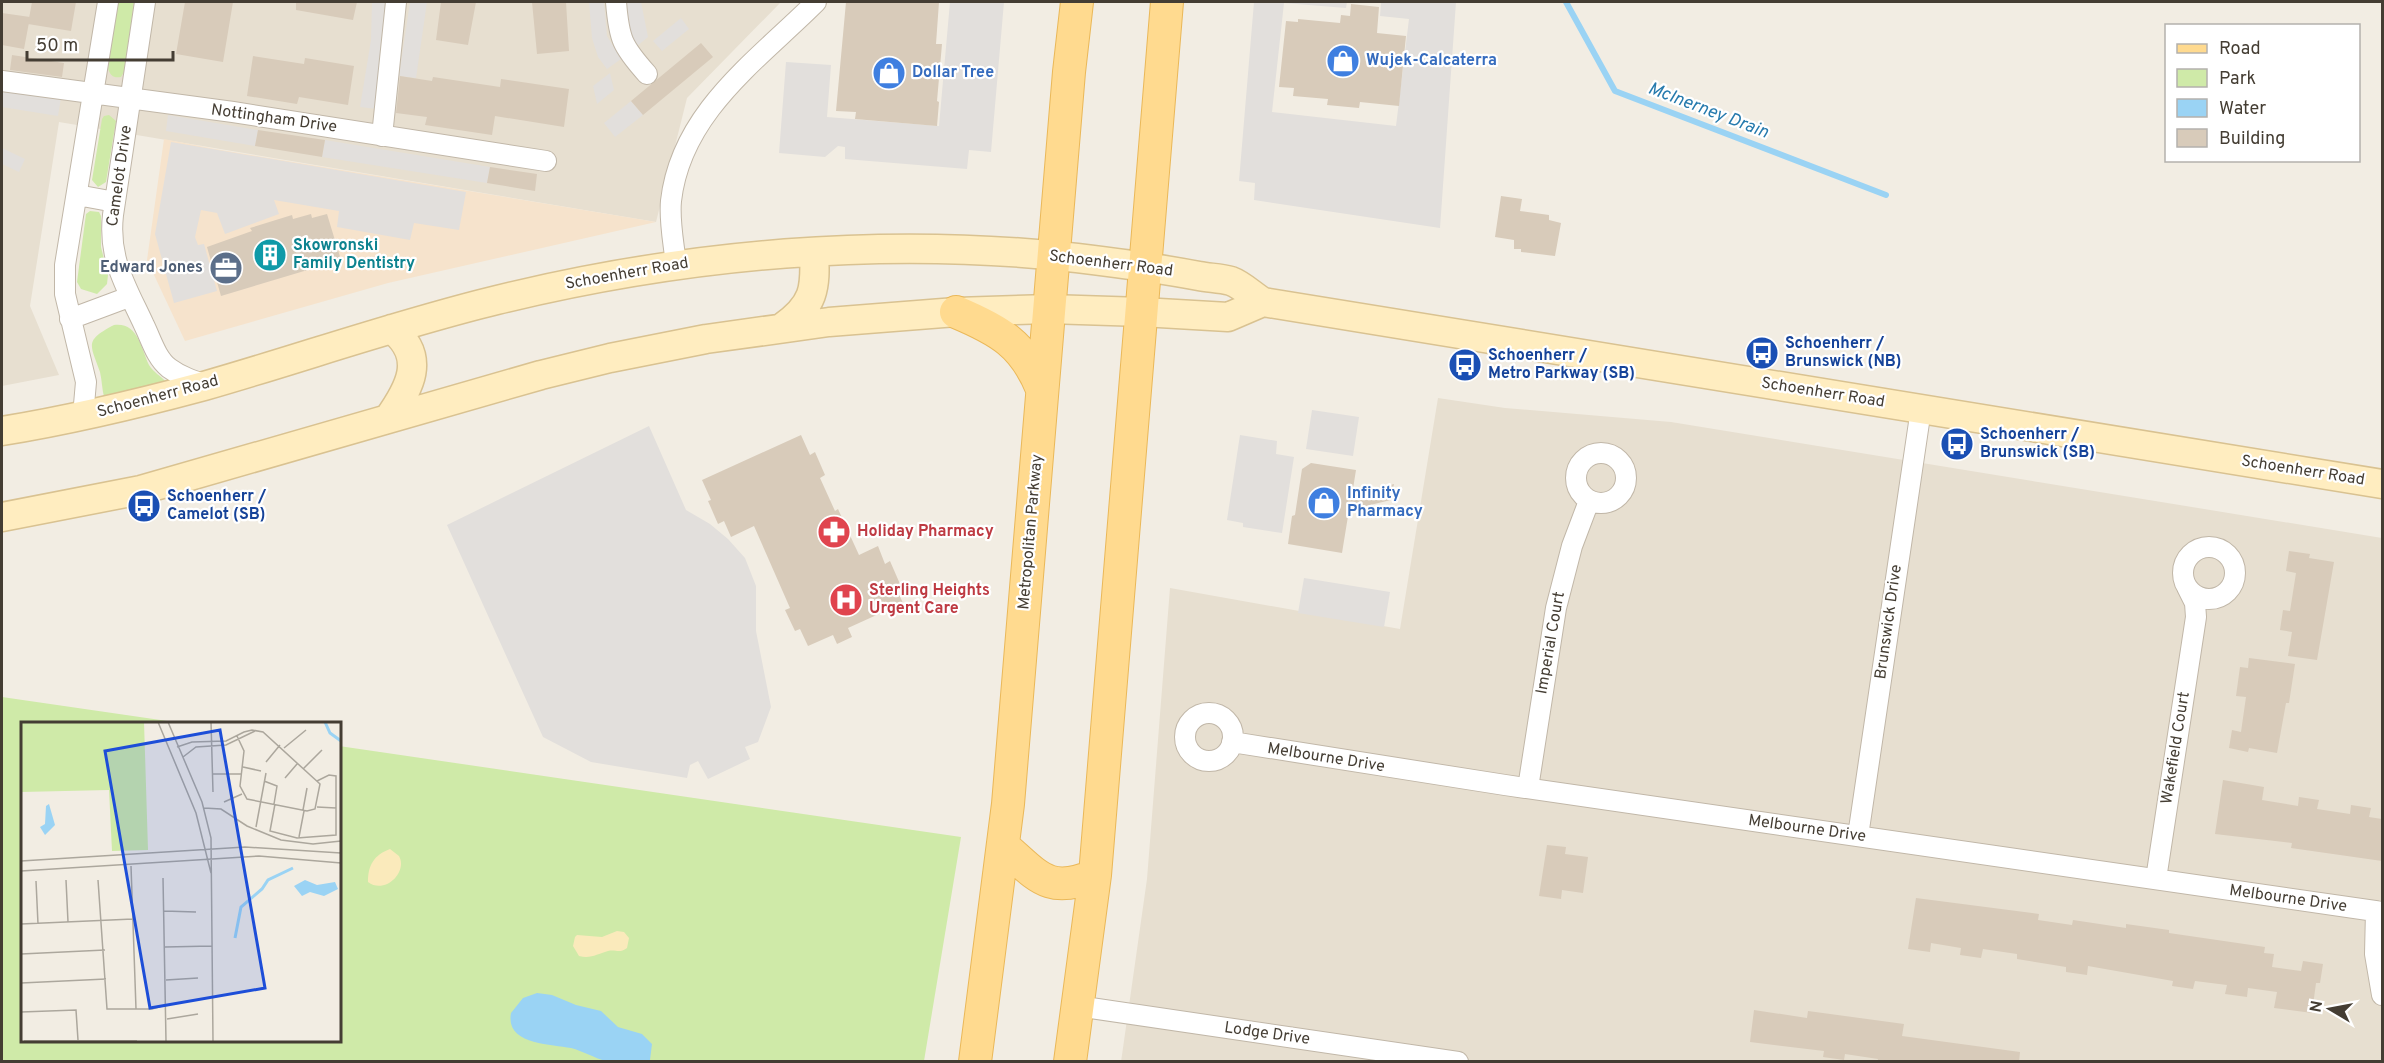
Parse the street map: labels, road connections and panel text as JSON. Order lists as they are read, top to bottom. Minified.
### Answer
{"streets":{"main road":["Schoenherr Road","Metropolitan Parkway"],"street":["Nottingham Drive","Camelot Drive","Brunswick Drive","Imperial Court","Wakefield Court","Melbourne Drive","Lodge Drive"]},"crossings":[["Nottingham Drive","Camelot Drive"],["Camelot Drive","Schoenherr Road"],["Schoenherr Road","Metropolitan Parkway"],["Schoenherr Road","Brunswick Drive"],["Brunswick Drive","Melbourne Drive"],["Imperial Court","Melbourne Drive"],["Wakefield Court","Melbourne Drive"]],"water":["McInerney Drain"],"places":{"shop":["Wujek-Calcaterra","Dollar Tree","Infinity Pharmacy"],"building":["Skowronski Family Dentistry"],"office":["Edward Jones"],"bus stop":["Schoenherr / Brunswick (NB)","Schoenherr / Metro Parkway (SB)","Schoenherr / Brunswick (SB)","Schoenherr / Camelot (SB)"],"pharmacy":["Holiday Pharmacy"],"hospital":["Sterling Heights Urgent Care"]},"legend":["Road","Park","Water","Building"],"scale_bar":"50 m","north":"left"}
